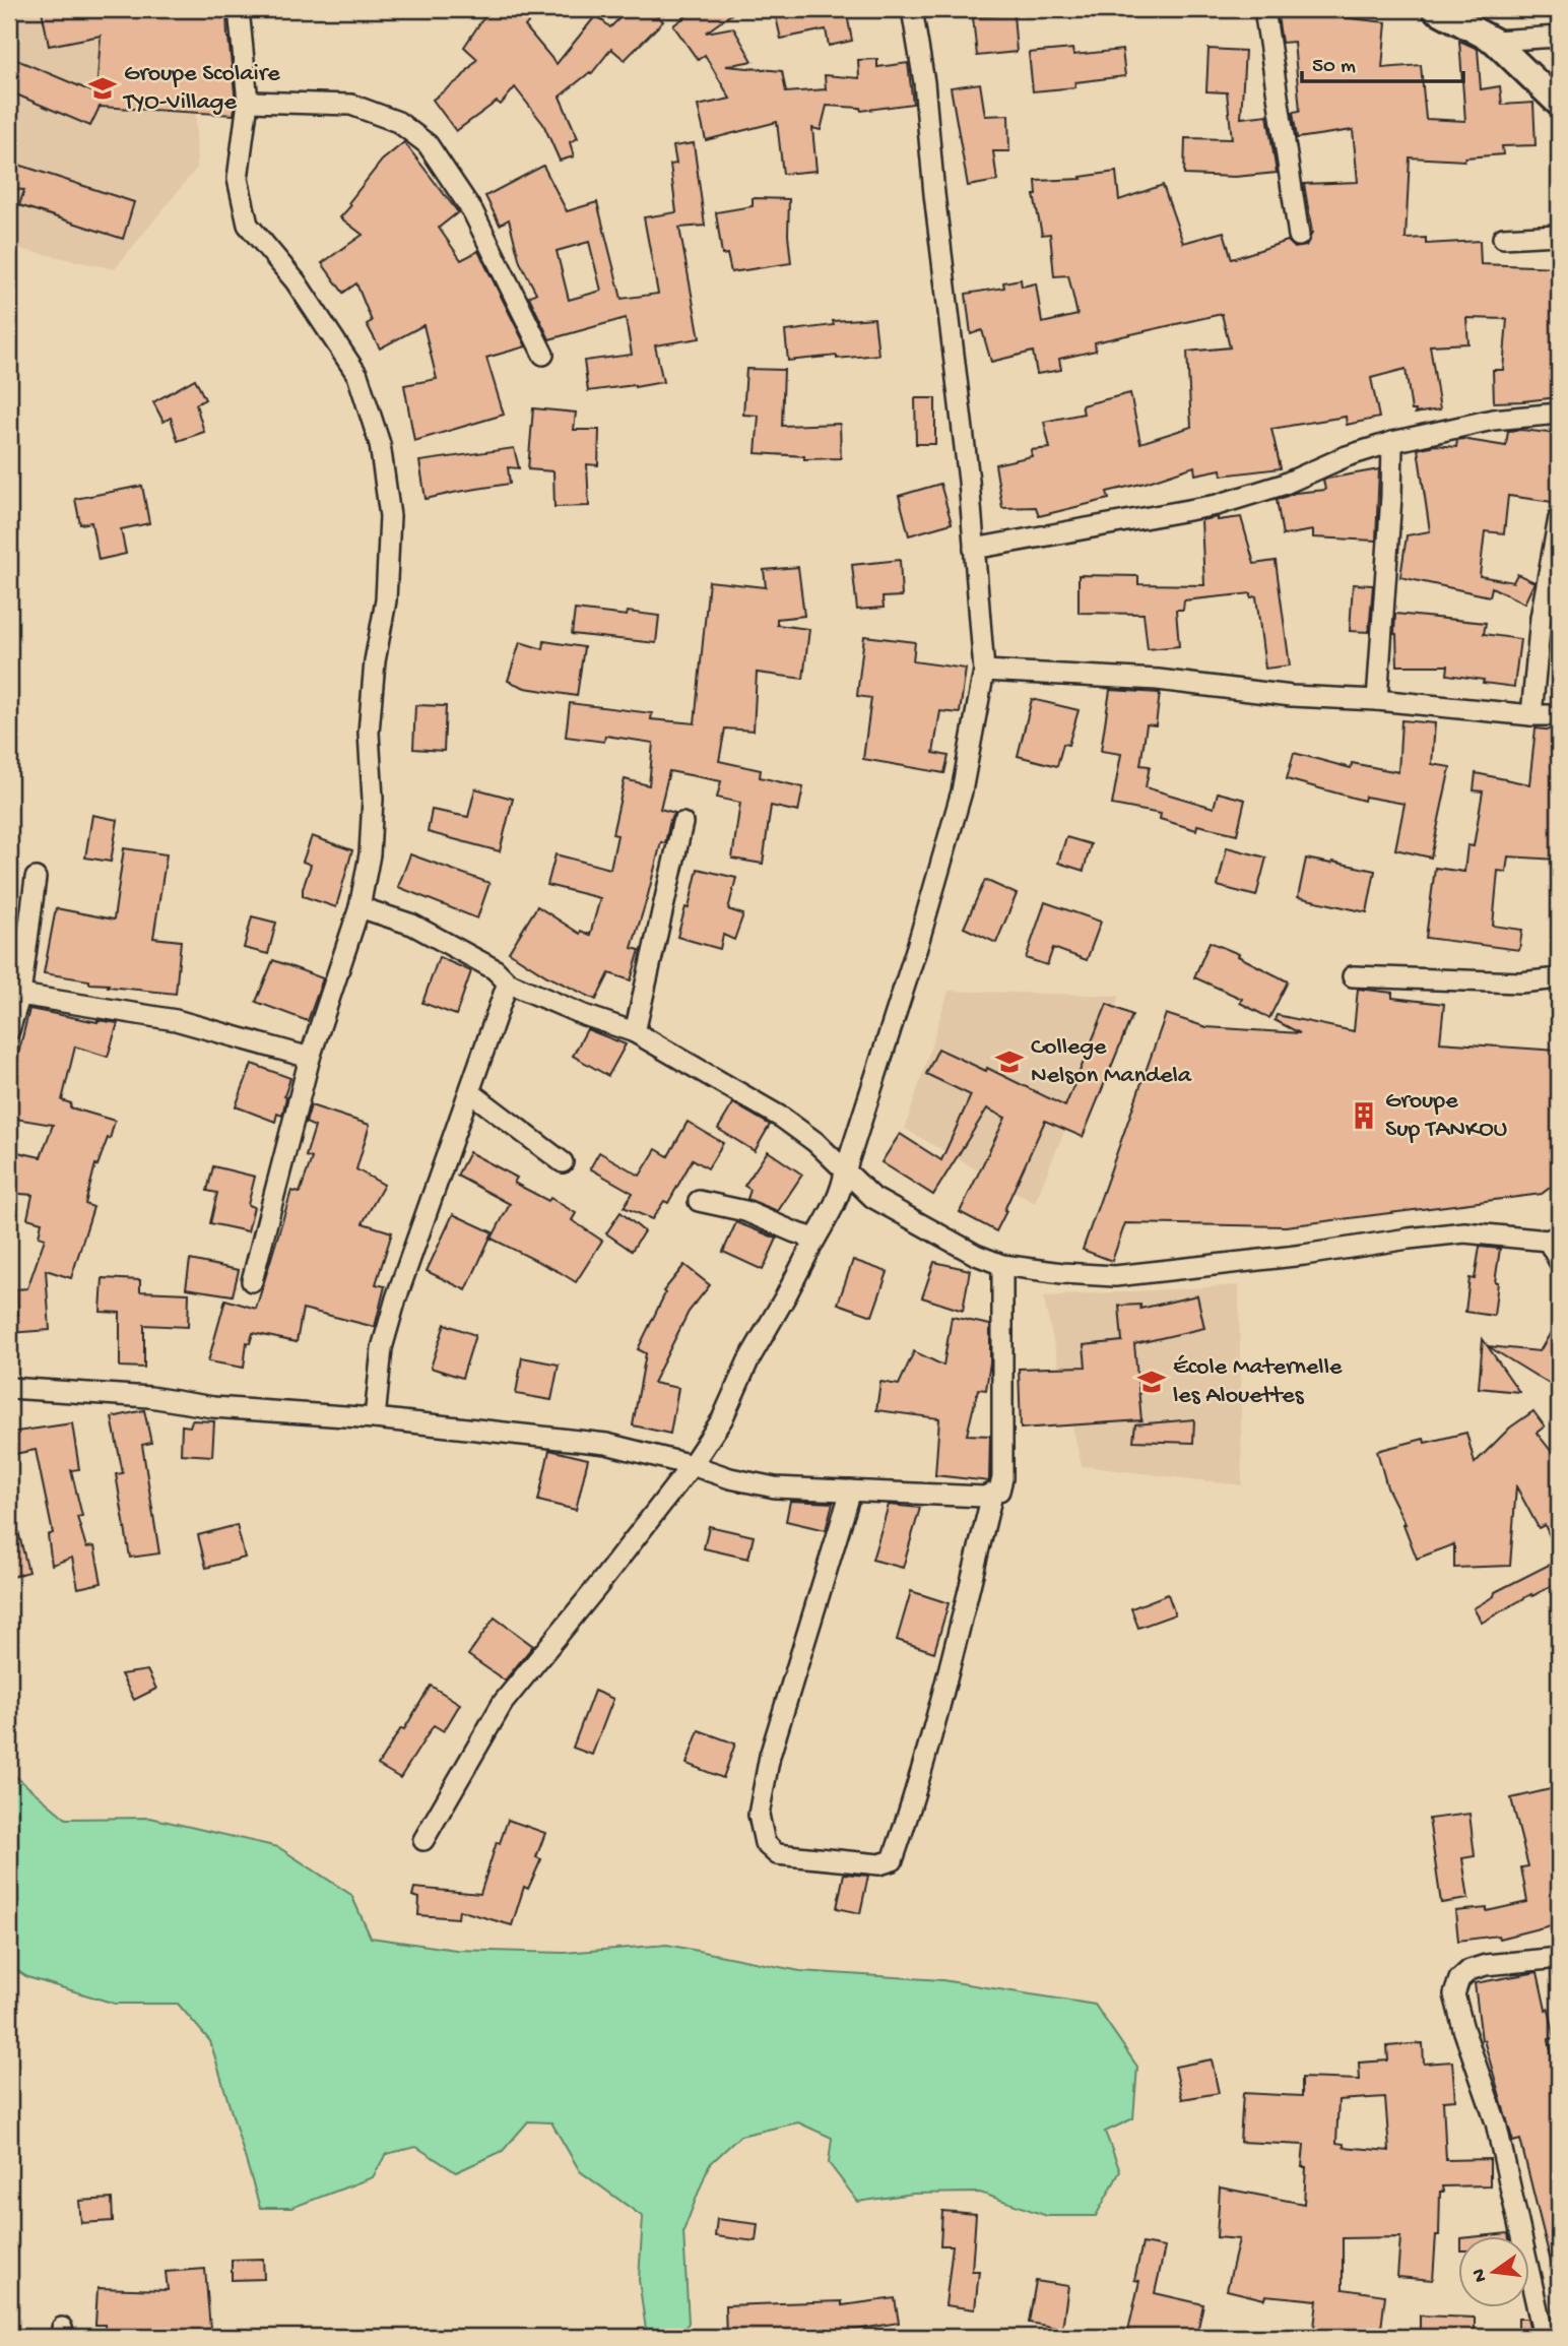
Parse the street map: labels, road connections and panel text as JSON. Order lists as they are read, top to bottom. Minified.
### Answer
{"places":{"school or university":["Groupe Scolaire TYO-Village","College Nelson Mandela","École Maternelle les Alouettes"],"building":["Groupe Sup TANKOU"]},"scale_bar":"50 m","north":"left"}
